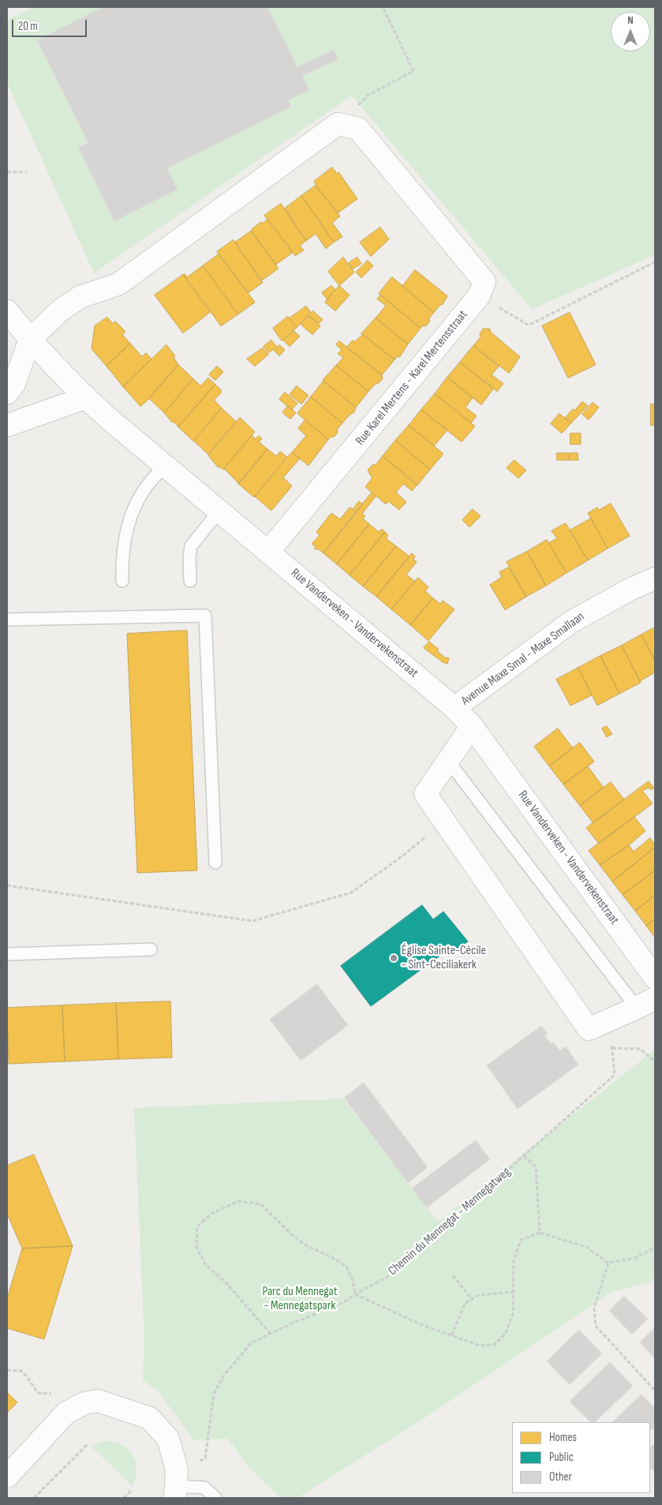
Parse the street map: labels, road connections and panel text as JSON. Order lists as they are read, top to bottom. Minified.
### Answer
{"streets":{"street":["Rue Karel Mertens - Karel Mertensstraat","Rue Vanderveken - Vandervekenstraat","Avenue Maxe Smal - Maxe Smallaan"],"path":["Chemin du Mennegat - Mennegatweg"]},"crossings":[["Rue Karel Mertens - Karel Mertensstraat","Rue Vanderveken - Vandervekenstraat"],["Rue Vanderveken - Vandervekenstraat","Avenue Maxe Smal - Maxe Smallaan"]],"parks":["Parc du Mennegat - Mennegatspark"],"places":["Église Sainte-Cécile - Sint-Ceciliakerk"],"legend":["Homes","Public","Other"],"scale_bar":"20 m","north":"top"}
